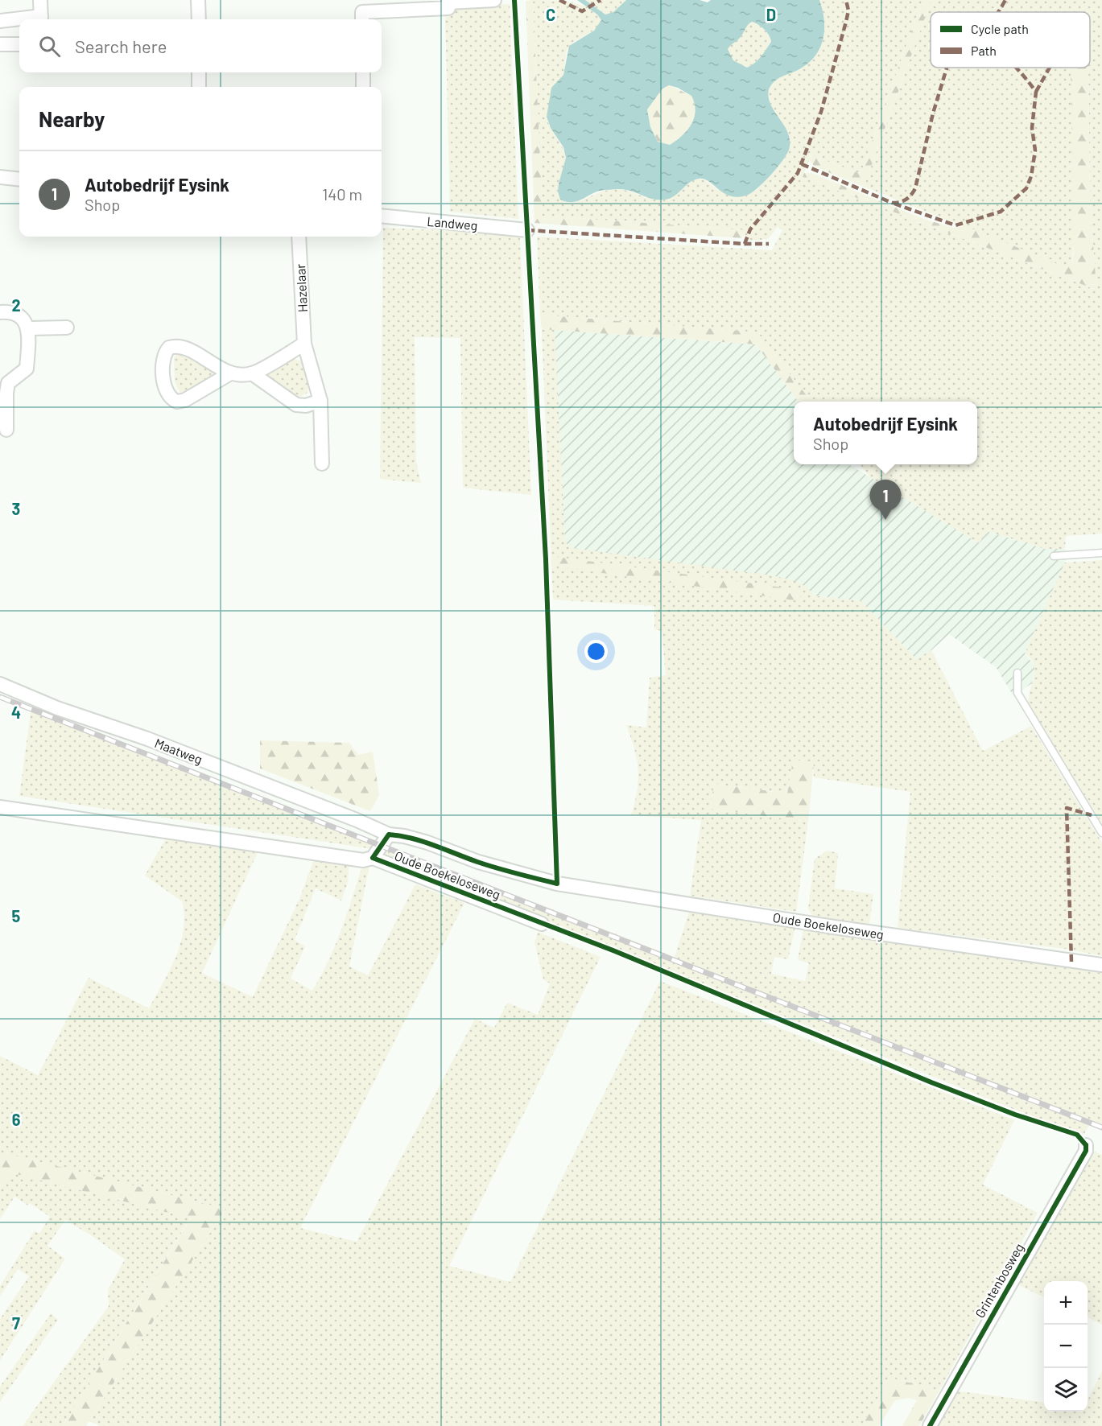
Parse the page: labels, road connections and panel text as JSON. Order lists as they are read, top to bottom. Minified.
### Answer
{"streets":{"street":["Landweg","Hazelaar","Maatweg","Oude Boekeloseweg","Grintenbosweg"]},"crossings":[["Maatweg","Oude Boekeloseweg"]],"legend":["Cycle path","Path"],"page":{"search":"Search here","heading":"Nearby","list":[{"mark":"1","name":"Autobedrijf Eysink","note":"Shop","value":"140 m"}],"popup":["Autobedrijf Eysink","Shop"],"pins":"1","map_buttons":["+","−"]},"grid":{"columns":["C","D"],"rows":["2","3","4","5","6","7"]}}
